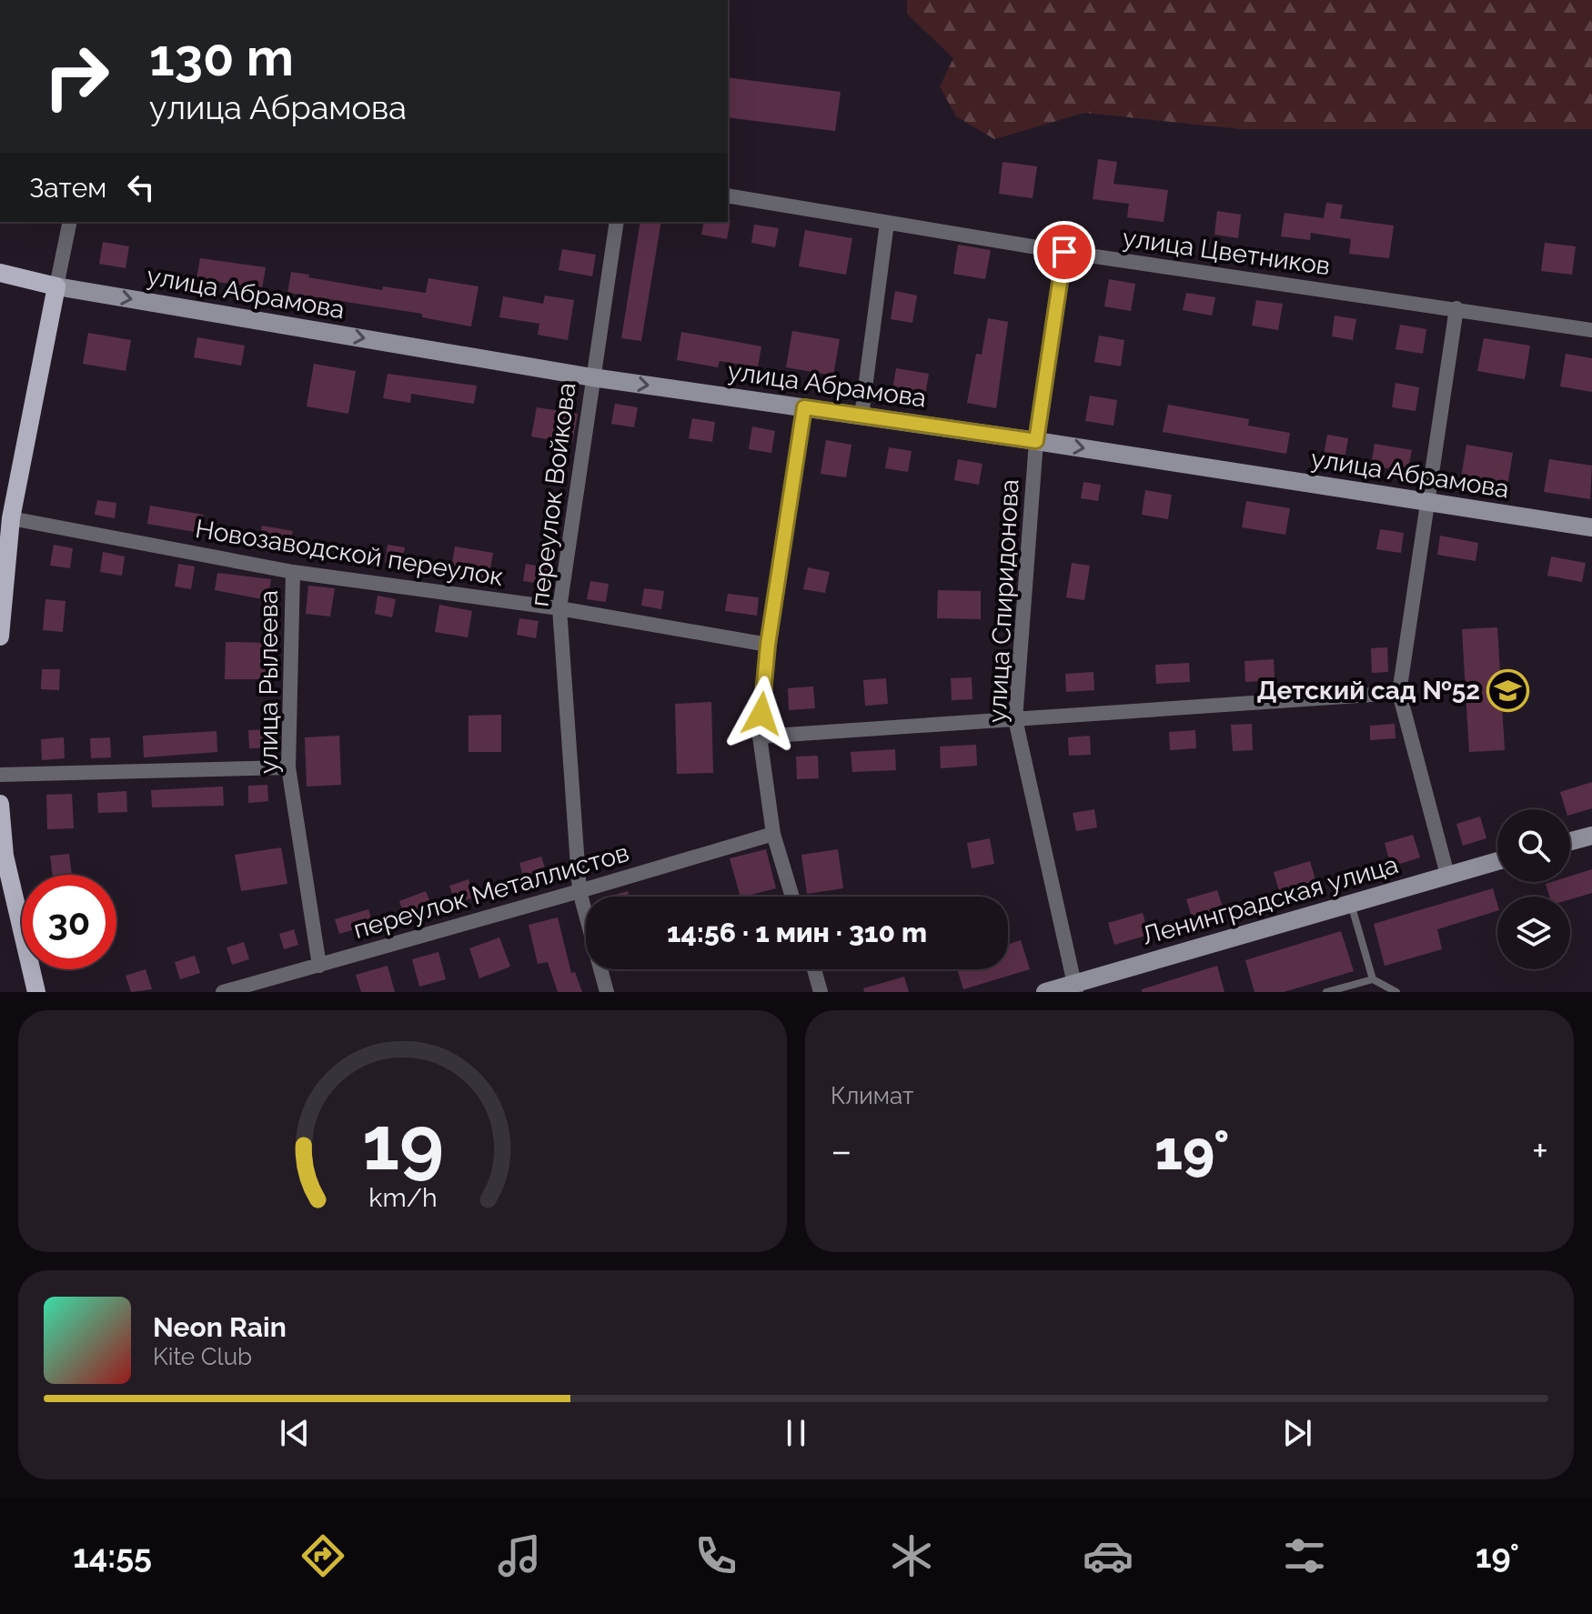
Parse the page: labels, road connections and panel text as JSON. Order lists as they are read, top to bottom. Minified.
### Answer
{"streets":{"street":["улица Цветников","улица Абрамова","переулок Войкова","Новозаводской переулок","улица Спиридонова","улица Рылеева","переулок Металлистов","Ленинградская улица"]},"crossings":[["улица Цветников","улица Спиридонова"],["улица Абрамова","переулок Войкова"],["улица Абрамова","улица Спиридонова"],["переулок Войкова","Новозаводской переулок"],["переулок Войкова","переулок Металлистов"],["Новозаводской переулок","улица Рылеева"],["улица Спиридонова","Ленинградская улица"],["улица Рылеева","переулок Металлистов"]],"one_way":["улица Абрамова"],"places":{"school or university":["Детский сад №52"]},"page":{"turn":["130 m","улица Абрамова"],"then":"Затем","limit":"30","trip":"14:56 · 1 мин · 310 m","tile":"Климат","heat":["−","19°","+"],"song":["Neon Rain","Kite Club"],"tabs":["14:55","19°"],"gauge":["19","km/h"]}}
